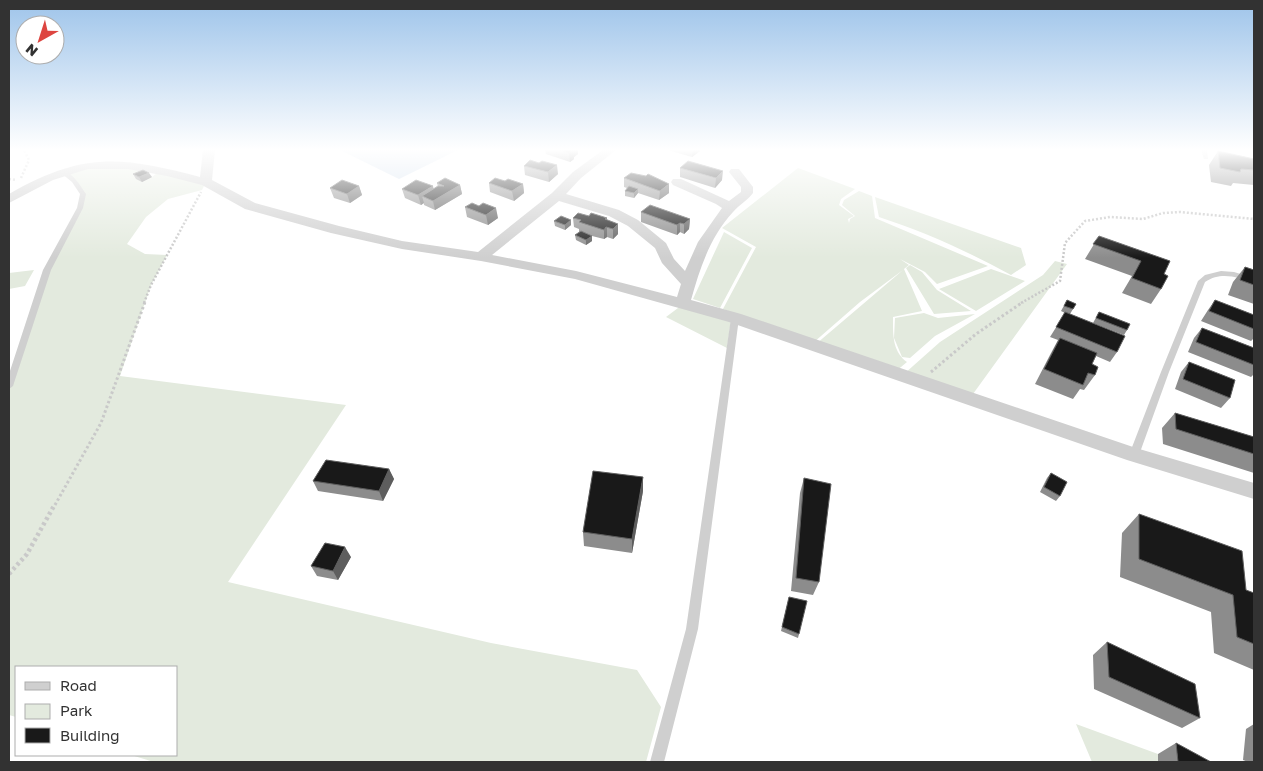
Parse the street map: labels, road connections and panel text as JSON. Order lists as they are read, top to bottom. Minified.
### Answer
{"legend":["Road","Park","Building"],"north":"bottom left"}
